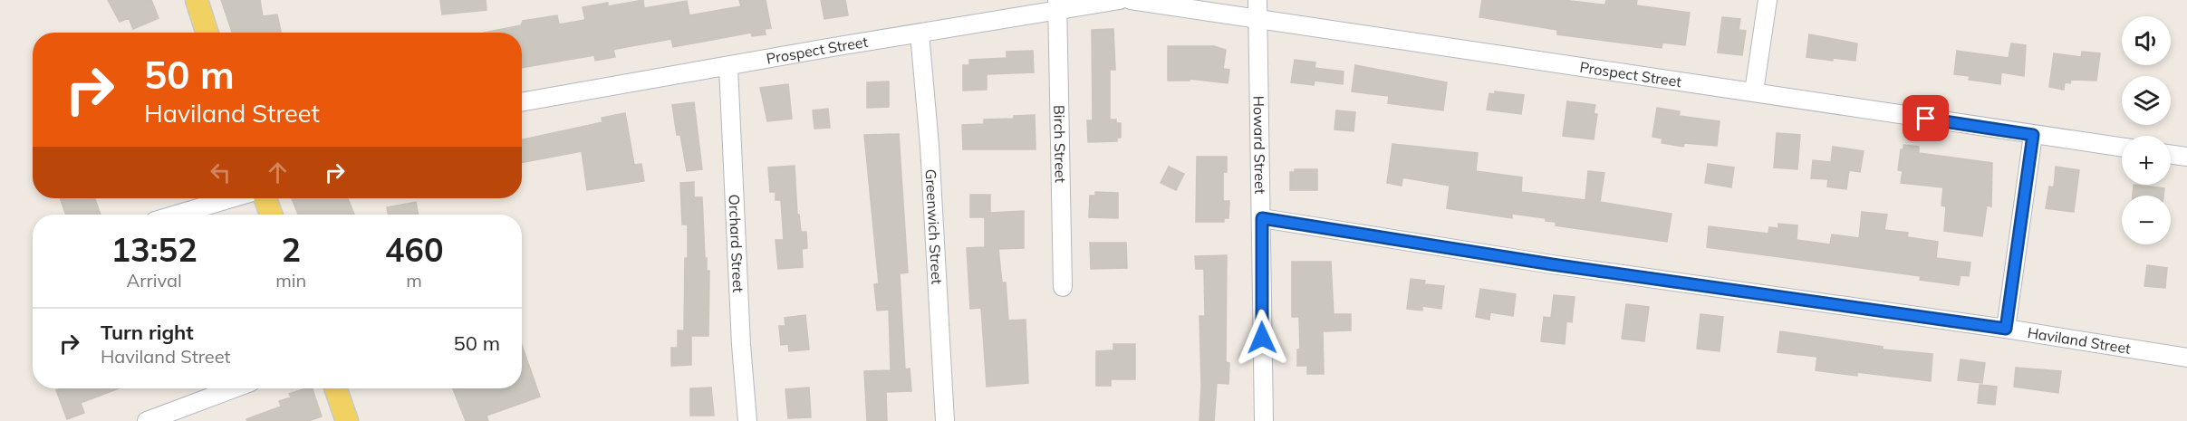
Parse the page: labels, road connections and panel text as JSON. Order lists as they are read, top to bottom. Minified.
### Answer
{"streets":{"street":["Prospect Street","Birch Street","Howard Street","Greenwich Street","Orchard Street","Haviland Street"]},"crossings":[["Prospect Street","Birch Street"],["Prospect Street","Howard Street"],["Prospect Street","Greenwich Street"],["Prospect Street","Orchard Street"],["Howard Street","Haviland Street"]],"page":{"map_buttons":["+","−"],"turn":["50 m","Haviland Street"],"eta":["13:52","Arrival","2","min","460","m"],"list":[{"name":"Turn right","note":"Haviland Street","value":"50 m"}]}}
